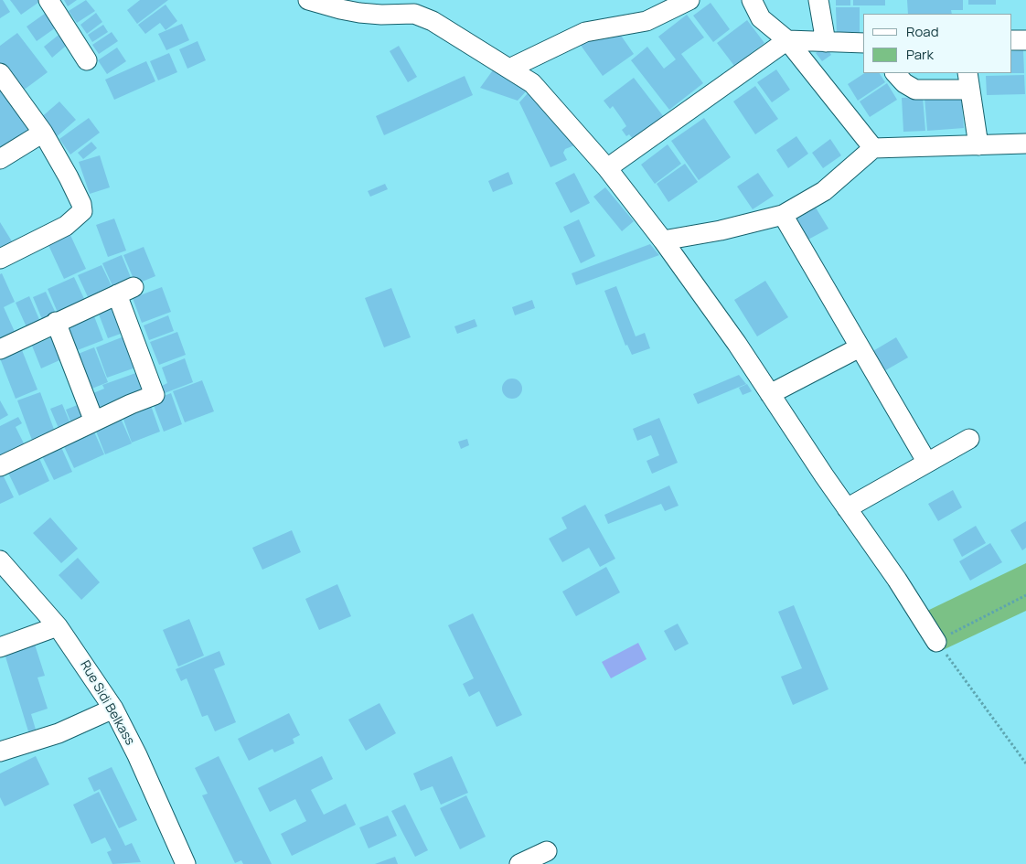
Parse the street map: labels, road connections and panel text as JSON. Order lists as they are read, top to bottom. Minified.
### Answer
{"streets":{"street":["Rue Sidi Belkass"]},"legend":["Road","Park"]}
